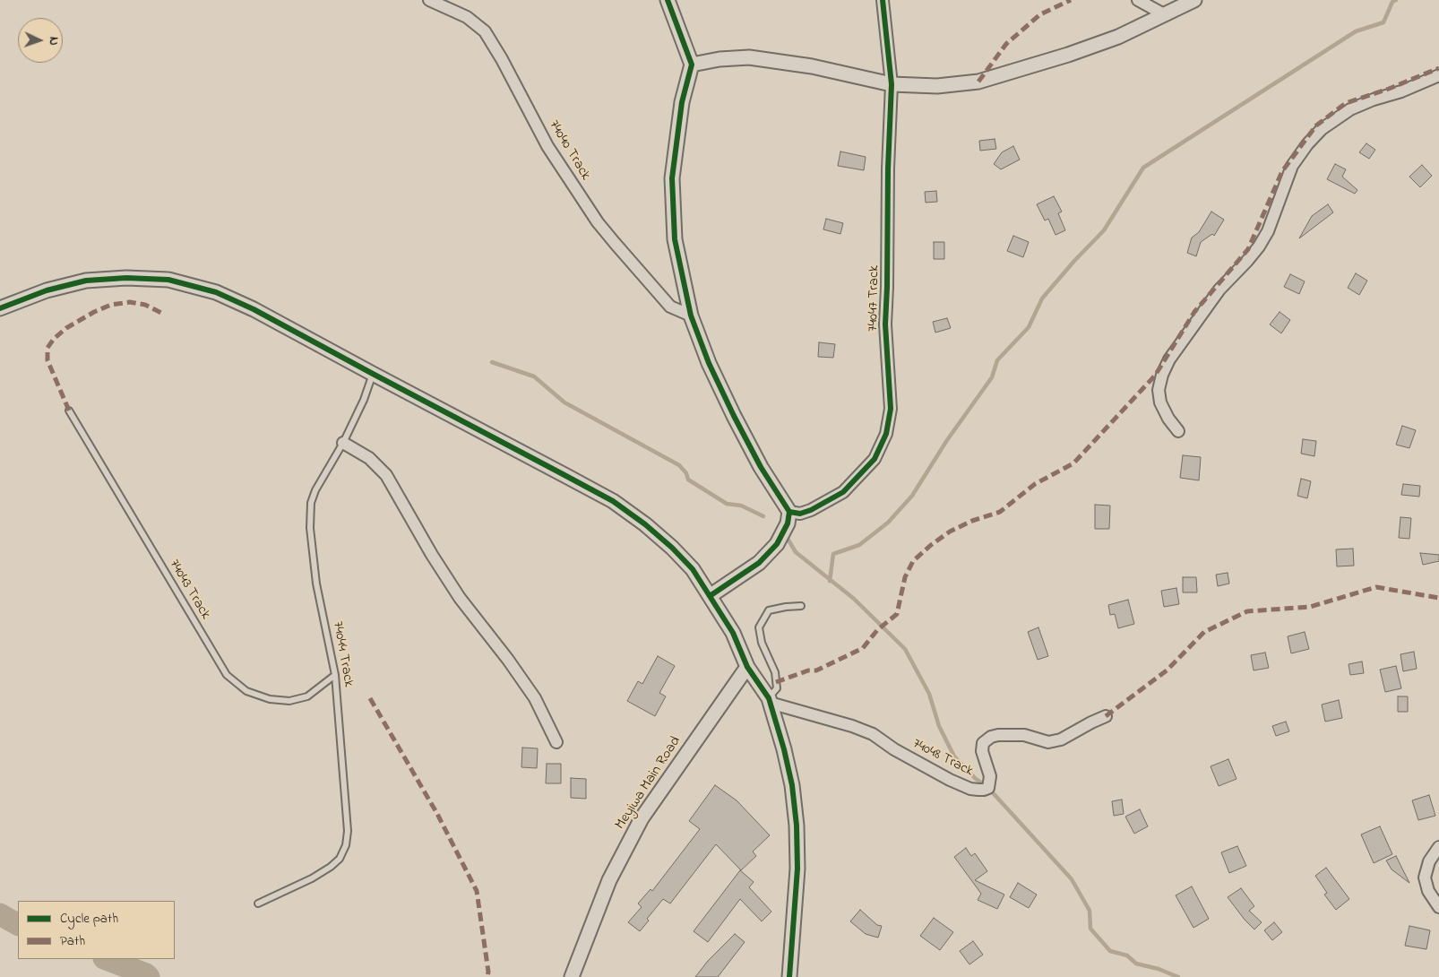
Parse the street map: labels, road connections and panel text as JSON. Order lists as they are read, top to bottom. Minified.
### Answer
{"streets":{"street":["74040 Track","74047 Track","74048 Track","Meyiwa Main Road"],"lane":["74043 Track","74044 Track"]},"crossings":[["74043 Track","74044 Track"]],"legend":["Cycle path","Path"],"north":"right"}
